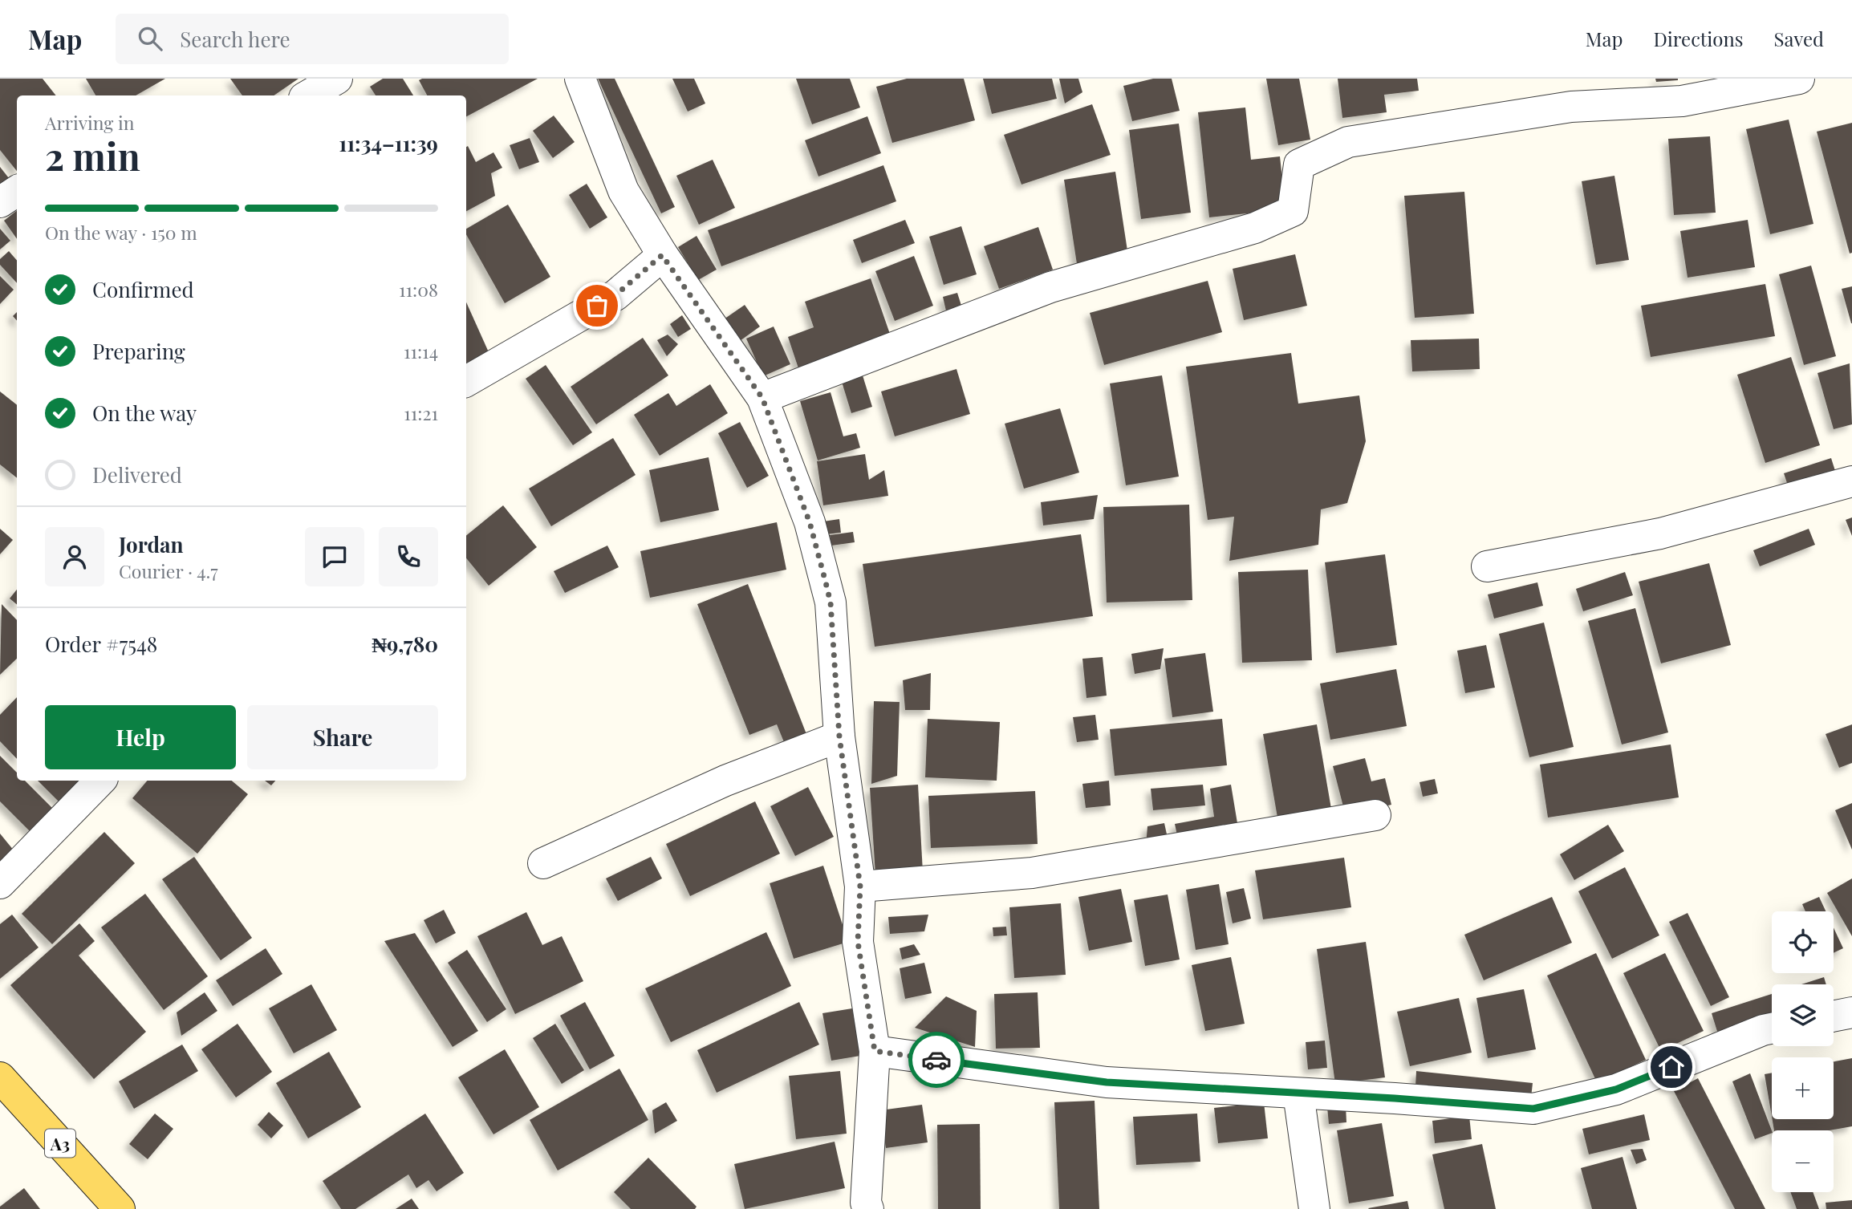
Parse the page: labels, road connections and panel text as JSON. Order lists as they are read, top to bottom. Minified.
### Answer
{"streets":{"main road":["A3"]},"page":{"header":"Map","search":"Search here","nav":["Map","Directions","Saved"],"heading":["2 min","Arriving in","11:34–11:39"],"panel":["Jordan","Courier · 4.7","Order #7548","₦9,780"],"bar":"On the way · 150 m","list":[["Confirmed","11:08"],["Preparing","11:14"],["On the way","11:21"],"Delivered"],"buttons":["Help","Share"],"map_buttons":["+","−"]}}
